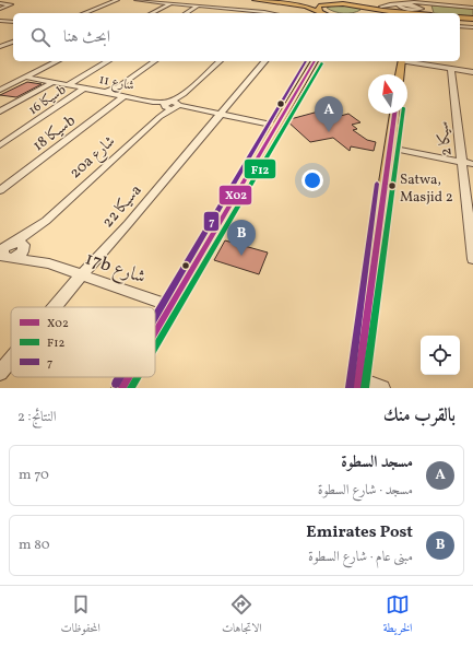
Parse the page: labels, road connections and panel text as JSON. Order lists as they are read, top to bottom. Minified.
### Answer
{"streets":{"street":["شارع 11","سيكا 16b","سيكا 18b","سيكا 2","20a شارع","سيكا 22a","17b شارع"]},"crossings":[["شارع 11","سيكا 16b"],["شارع 11","سيكا 18b"],["شارع 11","20a شارع"],["شارع 11","سيكا 22a"],["20a شارع","17b شارع"],["سيكا 22a","17b شارع"]],"places":["Satwa, Masjid 2"],"lines":["transit line X02","transit line 7","transit line F12"],"legend":["X02","F12","7"],"north":"top","page":{"search":"ابحث هنا","pins":["A","B"],"heading":["بالقرب منك","النتائج: 2"],"list":[{"mark":"A","name":"مسجد السطوة","note":"مسجد · شارع السطوة","value":"70 m"},{"mark":"B","name":"Emirates Post","note":"مبنى عام · شارع السطوة","value":"80 m"}],"nav":["الخريطة","الاتجاهات","المحفوظات"]}}
